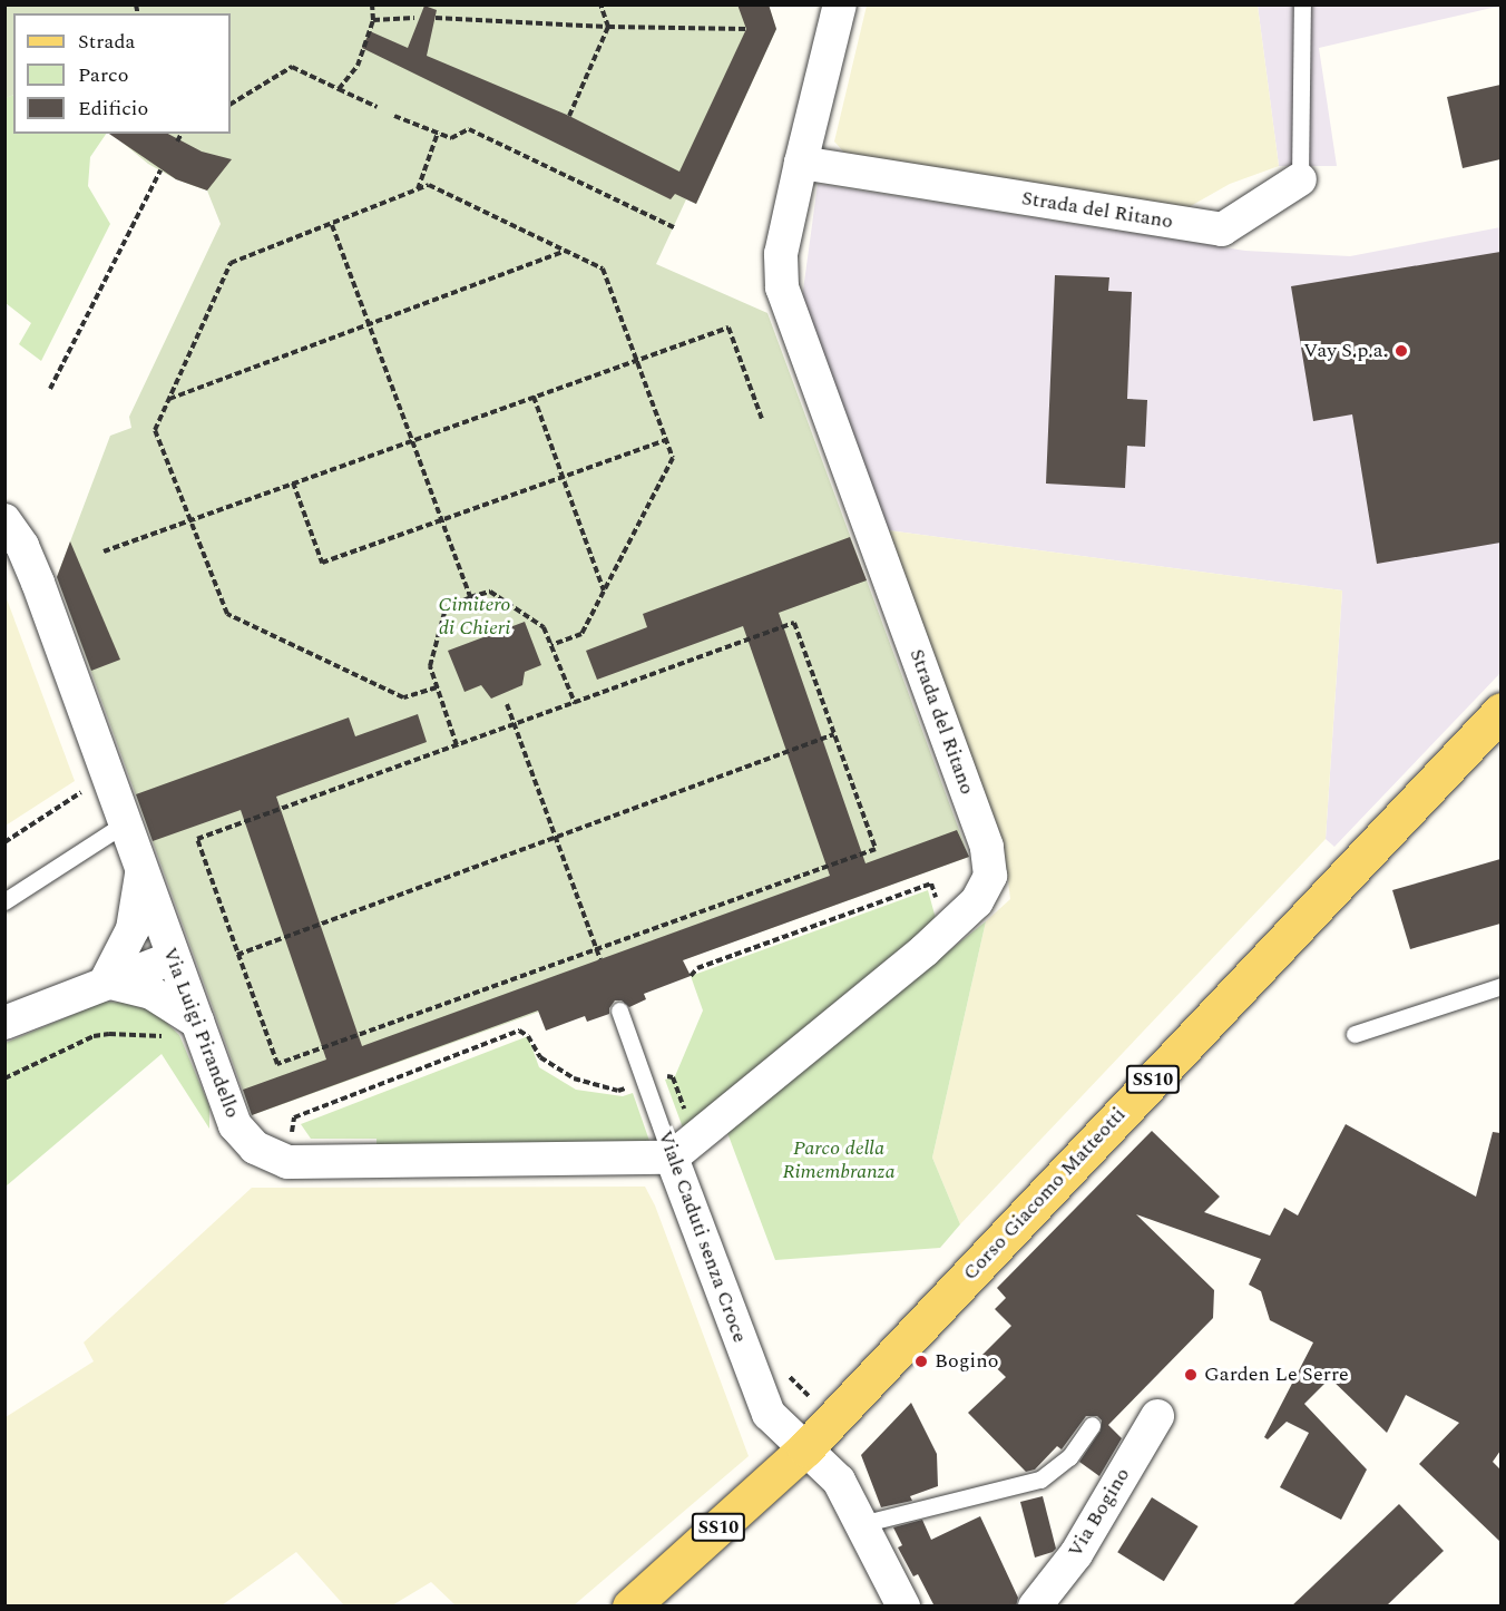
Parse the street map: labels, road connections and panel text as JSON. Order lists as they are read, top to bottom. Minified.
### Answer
{"streets":{"main road":["SS10","Corso Giacomo Matteotti"],"street":["Strada del Ritano","Via Luigi Pirandello","Viale Caduti senza Croce","Via Bogino"]},"crossings":[["Strada del Ritano","Via Luigi Pirandello"],["Strada del Ritano","Viale Caduti senza Croce"],["Via Luigi Pirandello","Viale Caduti senza Croce"],["Corso Giacomo Matteotti","Viale Caduti senza Croce"]],"parks":["Cimitero di Chieri","Parco della Rimembranza"],"places":["Vay S.p.a.","Bogino","Garden Le Serre"],"legend":["Strada","Parco","Edificio"]}
